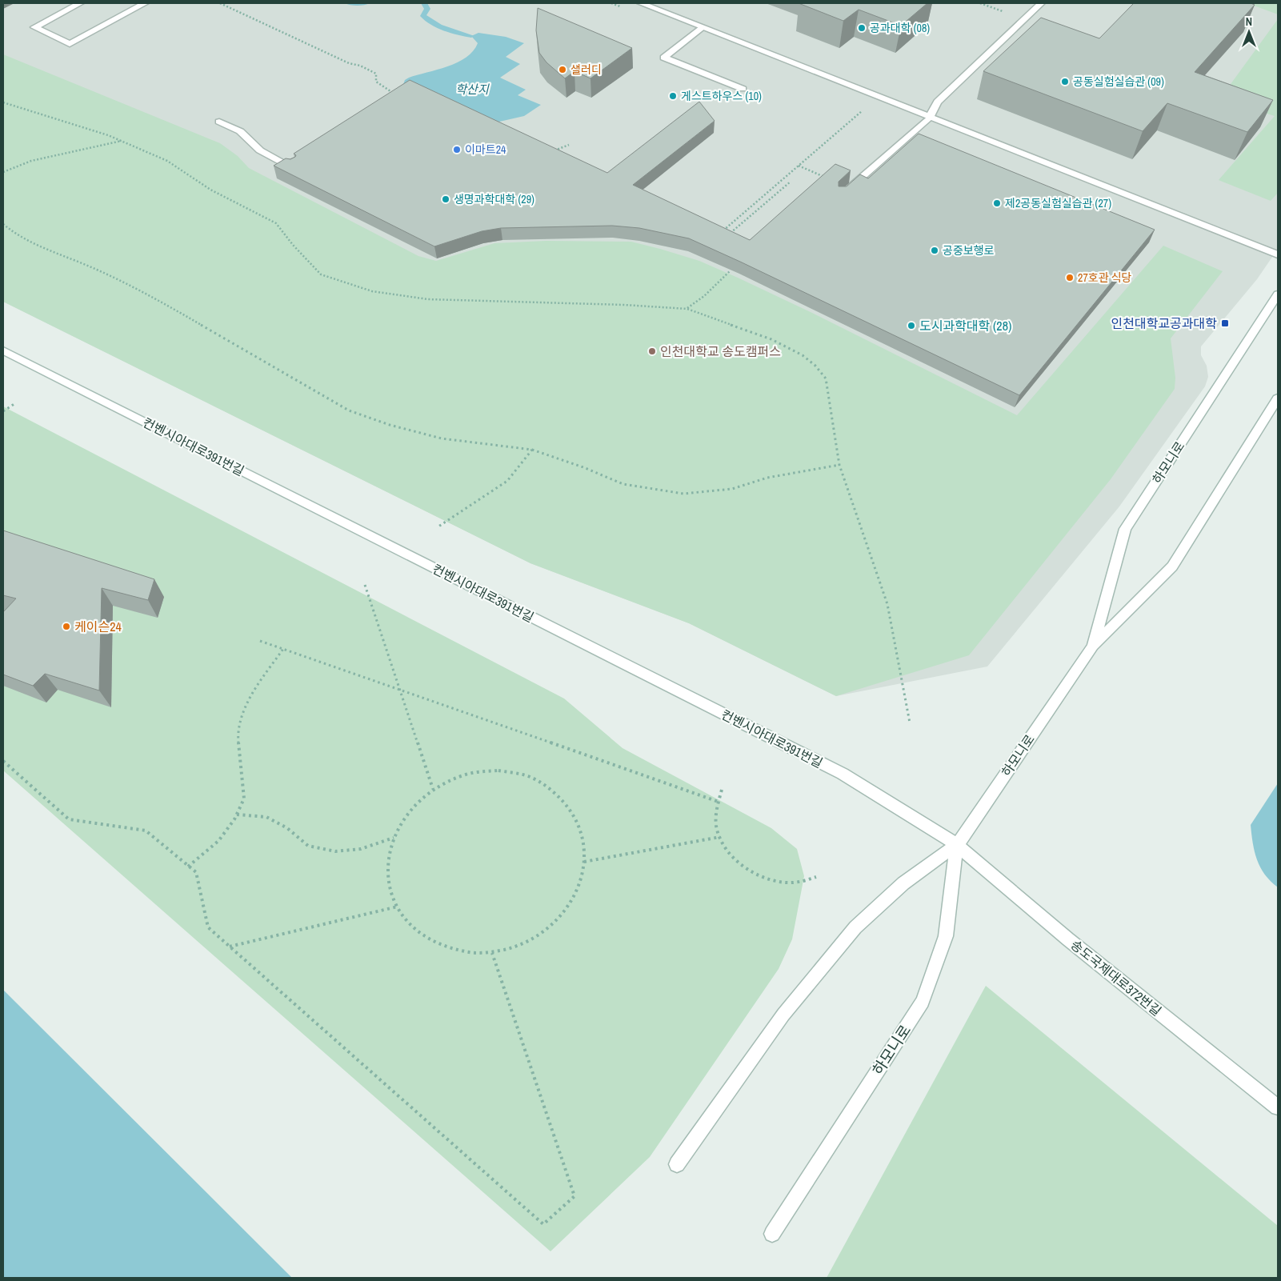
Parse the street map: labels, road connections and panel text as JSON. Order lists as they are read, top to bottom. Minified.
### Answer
{"streets":{"street":["컨벤시아대로391번길","하모니로","송도국제대로372번길"]},"crossings":[["컨벤시아대로391번길","하모니로"],["컨벤시아대로391번길","송도국제대로372번길"],["하모니로","송도국제대로372번길"]],"water":["학산지"],"places":{"other":["공과대학 (08)","샐러디","공동실험실습관 (09)","게스트하우스 (10)","이마트24","생명과학대학 (29)","제2공동실험실습관 (27)","공중보행로","27호관 식당","도시과학대학 (28)","인천대학교 송도캠퍼스","케이슨24"],"transit":["인천대학교공과대학"]},"north":"top"}
